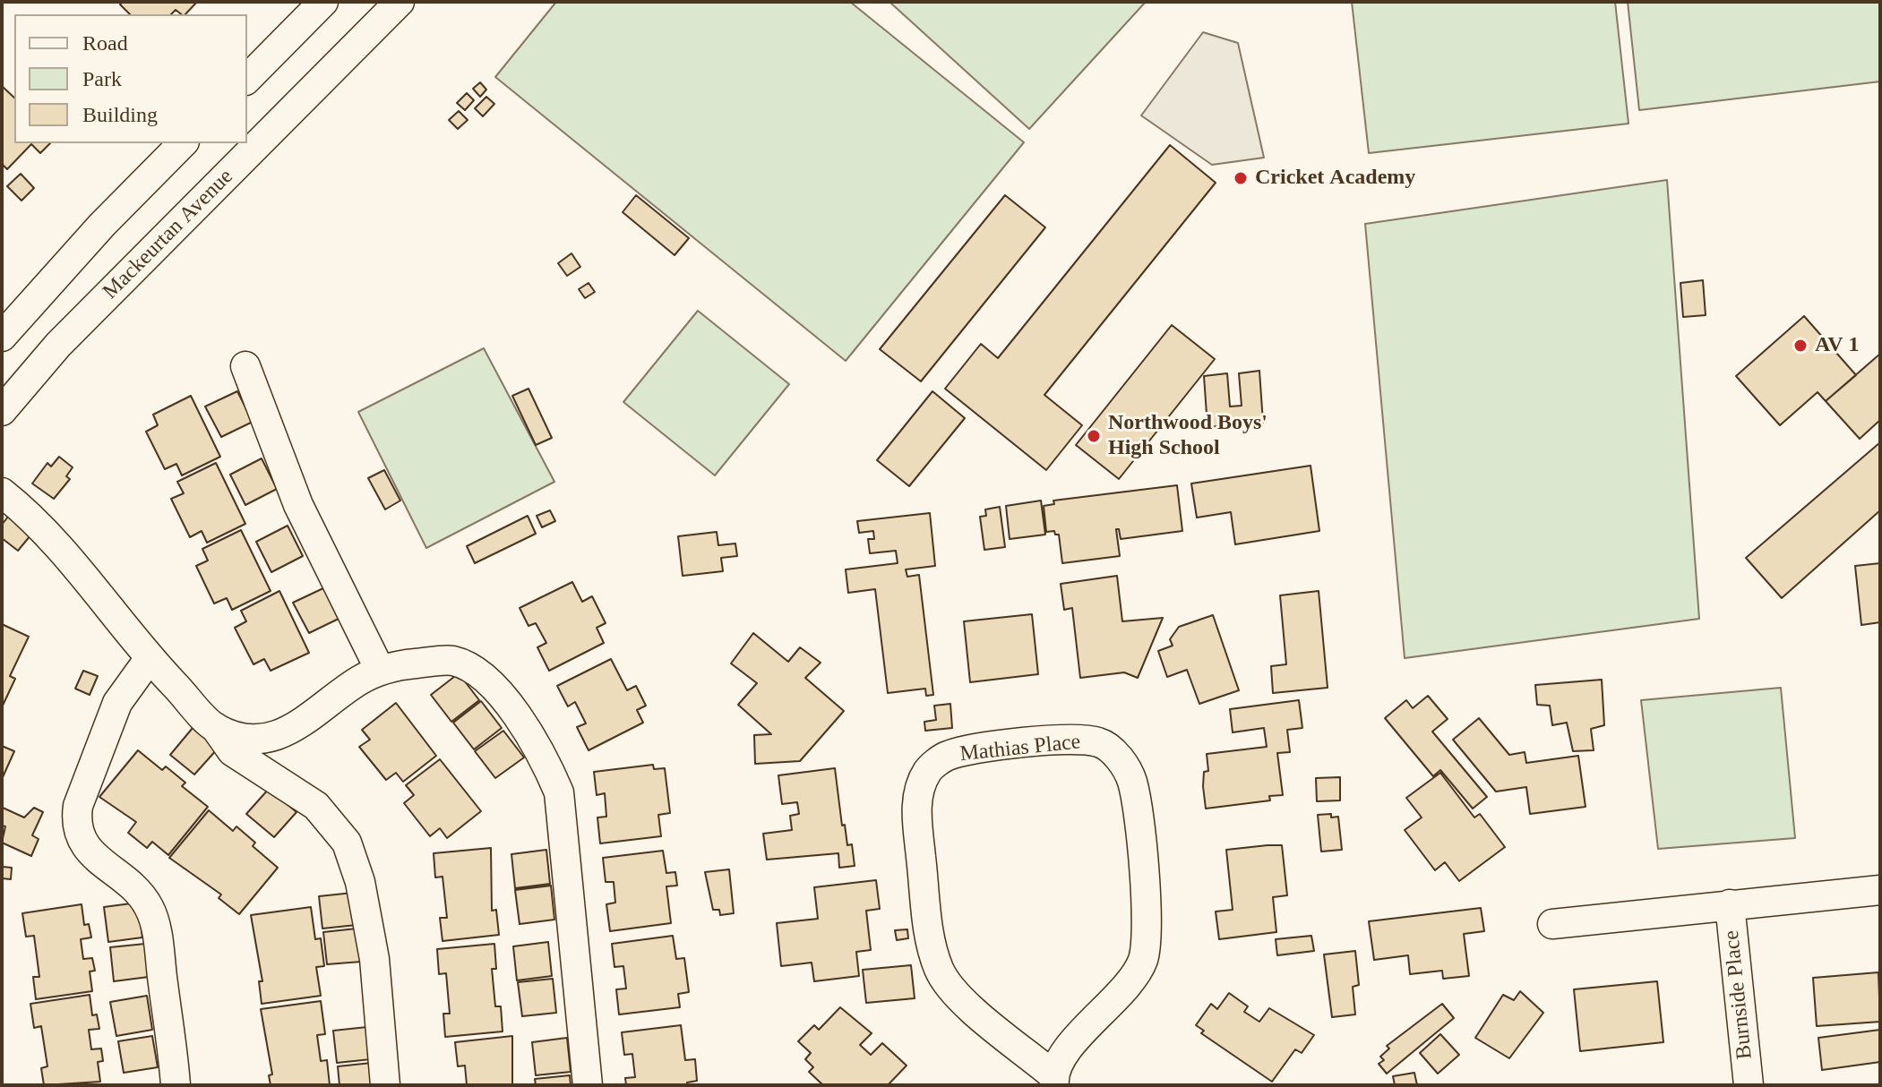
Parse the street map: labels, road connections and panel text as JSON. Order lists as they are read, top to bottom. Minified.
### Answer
{"streets":{"street":["Mackeurtan Avenue","Mathias Place","Burnside Place"]},"places":["Cricket Academy","AV 1","Northwood Boys' High School"],"legend":["Road","Park","Building"]}
